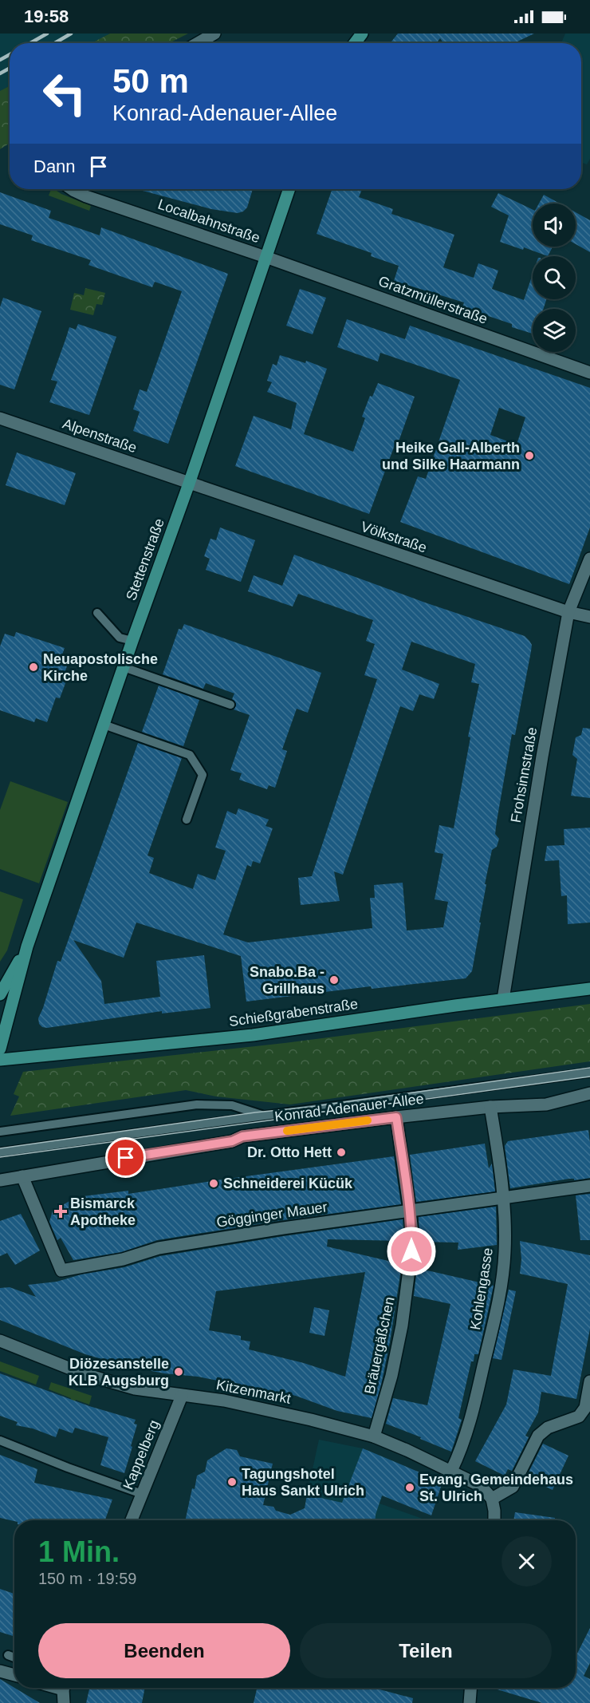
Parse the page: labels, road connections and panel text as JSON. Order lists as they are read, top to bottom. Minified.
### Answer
{"streets":{"street":["Localbahnstraße","Gratzmüllerstraße","Alpenstraße","Völkstraße","Stettenstraße","Frohsinnstraße","Schießgrabenstraße","Konrad-Adenauer-Allee","Gögginger Mauer","Kohlengasse","Bräuergäßchen","Kitzenmarkt","Kappelberg"]},"crossings":[["Localbahnstraße","Gratzmüllerstraße"],["Localbahnstraße","Stettenstraße"],["Gratzmüllerstraße","Stettenstraße"],["Alpenstraße","Völkstraße"],["Alpenstraße","Stettenstraße"],["Völkstraße","Stettenstraße"],["Völkstraße","Frohsinnstraße"],["Frohsinnstraße","Schießgrabenstraße"],["Konrad-Adenauer-Allee","Gögginger Mauer"],["Konrad-Adenauer-Allee","Kohlengasse"],["Konrad-Adenauer-Allee","Bräuergäßchen"],["Gögginger Mauer","Kohlengasse"],["Gögginger Mauer","Bräuergäßchen"],["Kohlengasse","Kitzenmarkt"],["Bräuergäßchen","Kitzenmarkt"],["Kitzenmarkt","Kappelberg"]],"places":{"other":["Heike Gall-Alberth und Silke Haarmann","Neuapostolische Kirche","Snabo.Ba - Grillhaus","Dr. Otto Hett","Schneiderei Kücük","Diözesanstelle KLB Augsburg","Tagungshotel Haus Sankt Ulrich","Evang. Gemeindehaus St. Ulrich"],"health":["Bismarck Apotheke"]},"page":{"status":"19:58","turn":["50 m","Konrad-Adenauer-Allee"],"then":"Dann","heading":["1 Min.","150 m · 19:59"],"buttons":["Beenden","Teilen"]}}
